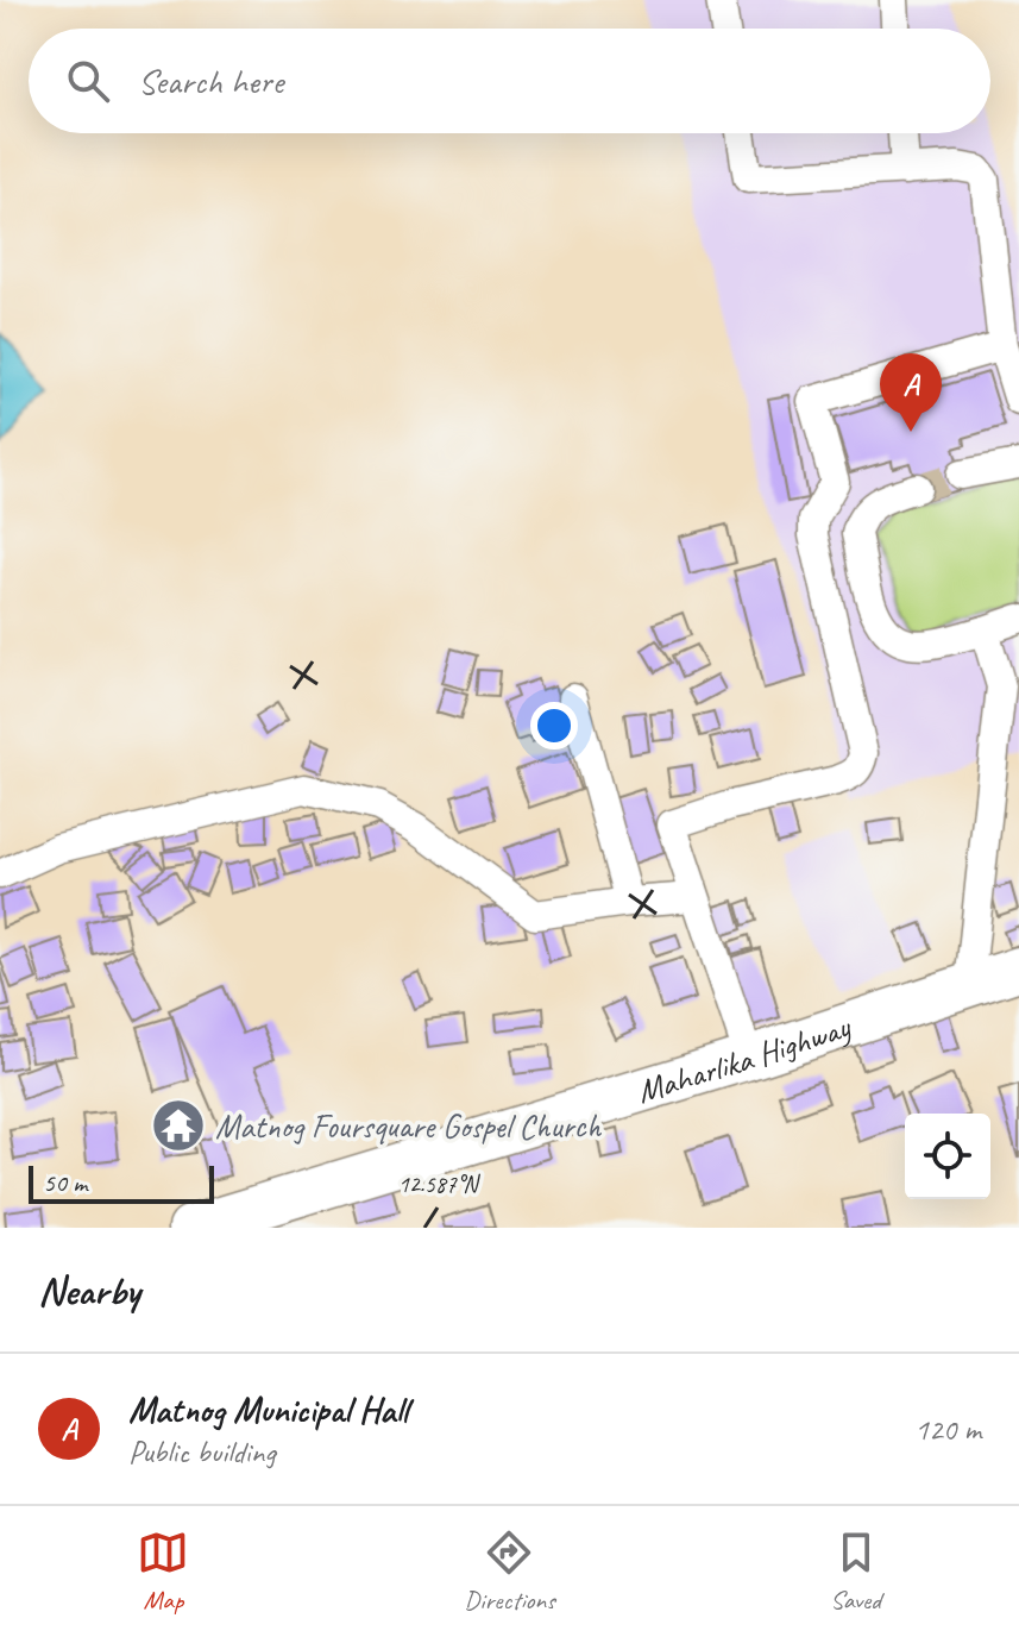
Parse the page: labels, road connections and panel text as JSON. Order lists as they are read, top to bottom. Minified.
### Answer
{"streets":{"highway":["Maharlika Highway"]},"places":{"temple":["Matnog Foursquare Gospel Church"]},"scale_bar":"50 m","page":{"search":"Search here","pins":"A","scale":"50 m","heading":"Nearby","list":[{"mark":"A","name":"Matnog Municipal Hall","note":"Public building","value":"120 m"}],"nav":["Map","Directions","Saved"]},"coordinates":["12.587°N"]}
